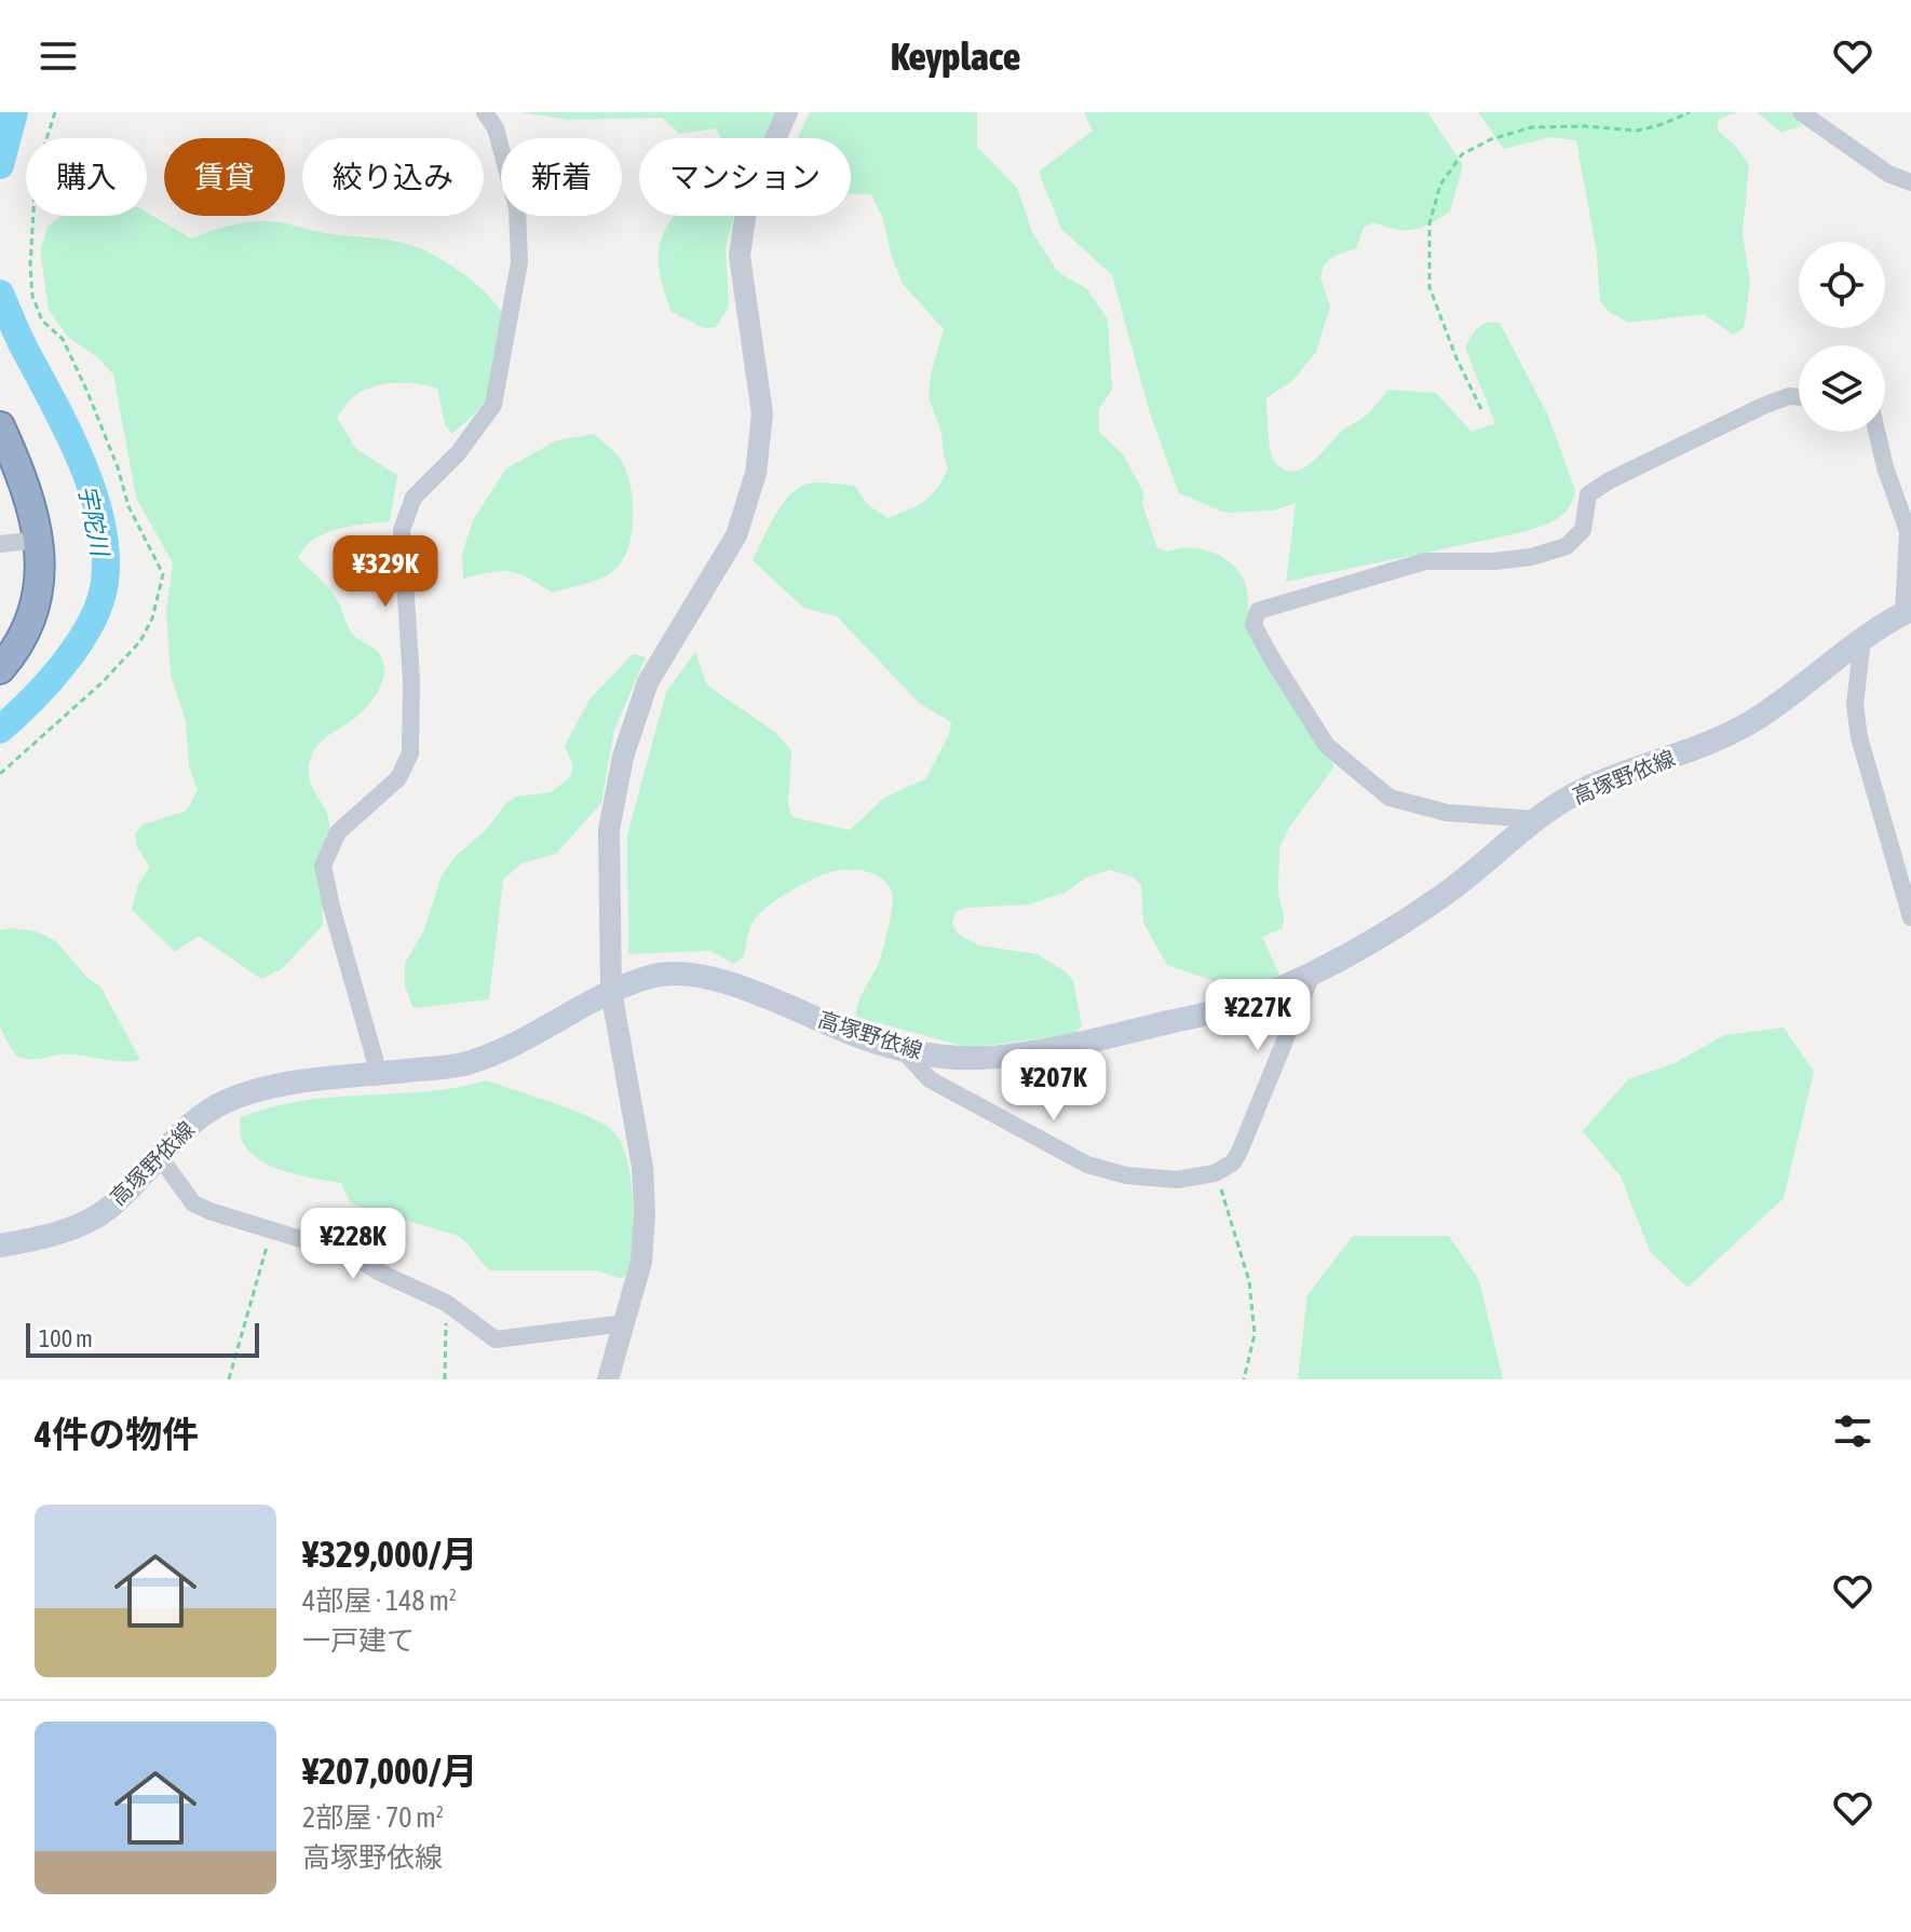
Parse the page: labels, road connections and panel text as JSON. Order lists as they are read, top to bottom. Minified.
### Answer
{"streets":{"main road":["高塚野依線"]},"water":["宇陀川"],"scale_bar":"100 m","page":{"header":"Keyplace","chip":["購入","賃貸","絞り込み","新着","マンション"],"price":["¥329K","¥227K","¥207K","¥228K"],"scale":"100 m","heading":"4件の物件","list":[{"name":"¥329,000/月","note":"4部屋 · 148 m² · 一戸建て"},{"name":"¥207,000/月","note":"2部屋 · 70 m² · 高塚野依線"}]}}
